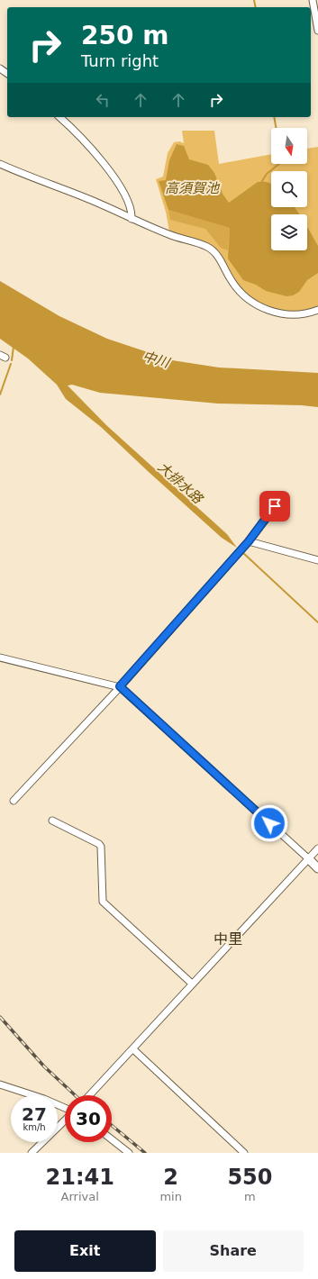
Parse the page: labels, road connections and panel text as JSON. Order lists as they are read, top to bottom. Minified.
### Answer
{"districts":["中里"],"water":["高須賀池","中川","大排水路"],"north":"bottom","page":{"turn":["250 m","Turn right"],"speed":"27 km/h","limit":"30","eta":["21:41","Arrival","2","min","550","m"],"buttons":["Exit","Share"]}}
